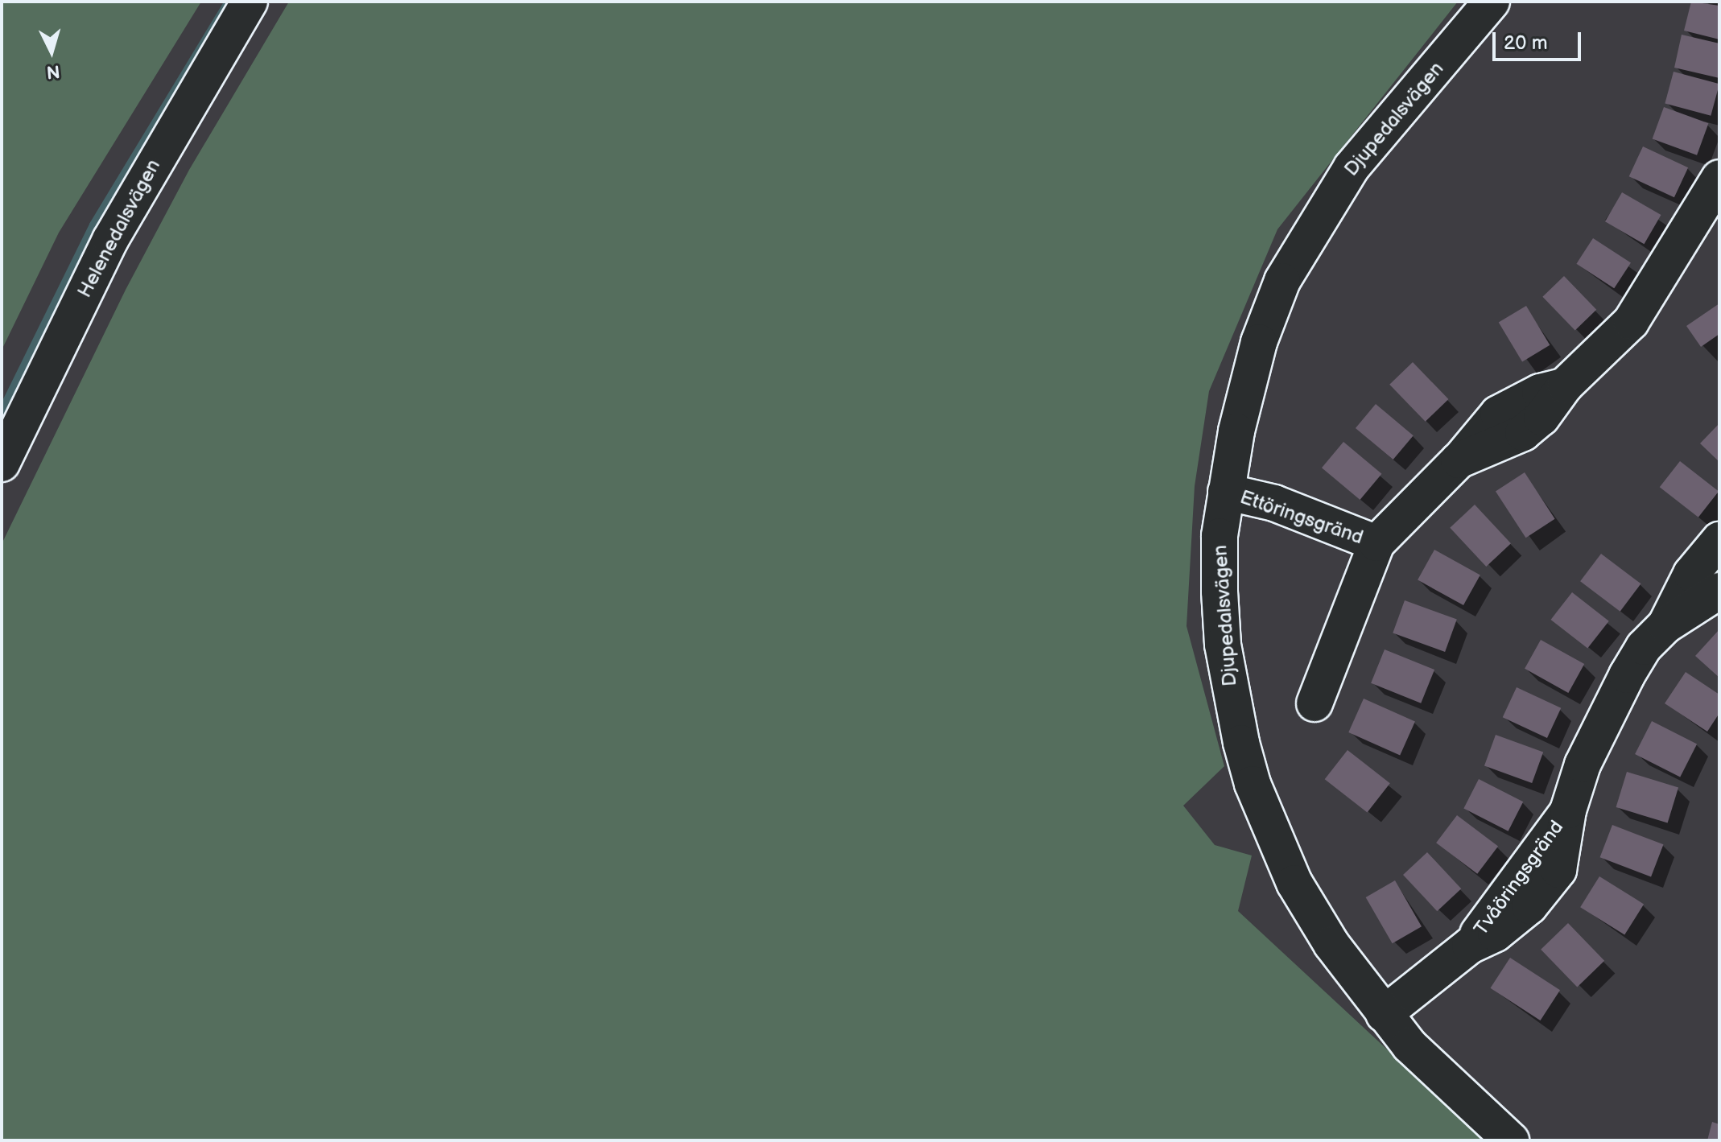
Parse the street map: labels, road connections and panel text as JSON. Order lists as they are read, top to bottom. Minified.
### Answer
{"streets":{"street":["Djupedalsvägen","Helenedalsvägen","Ettöringsgränd","Tvåöringsgränd"]},"crossings":[["Djupedalsvägen","Ettöringsgränd"],["Djupedalsvägen","Tvåöringsgränd"]],"scale_bar":"20 m","north":"bottom"}
